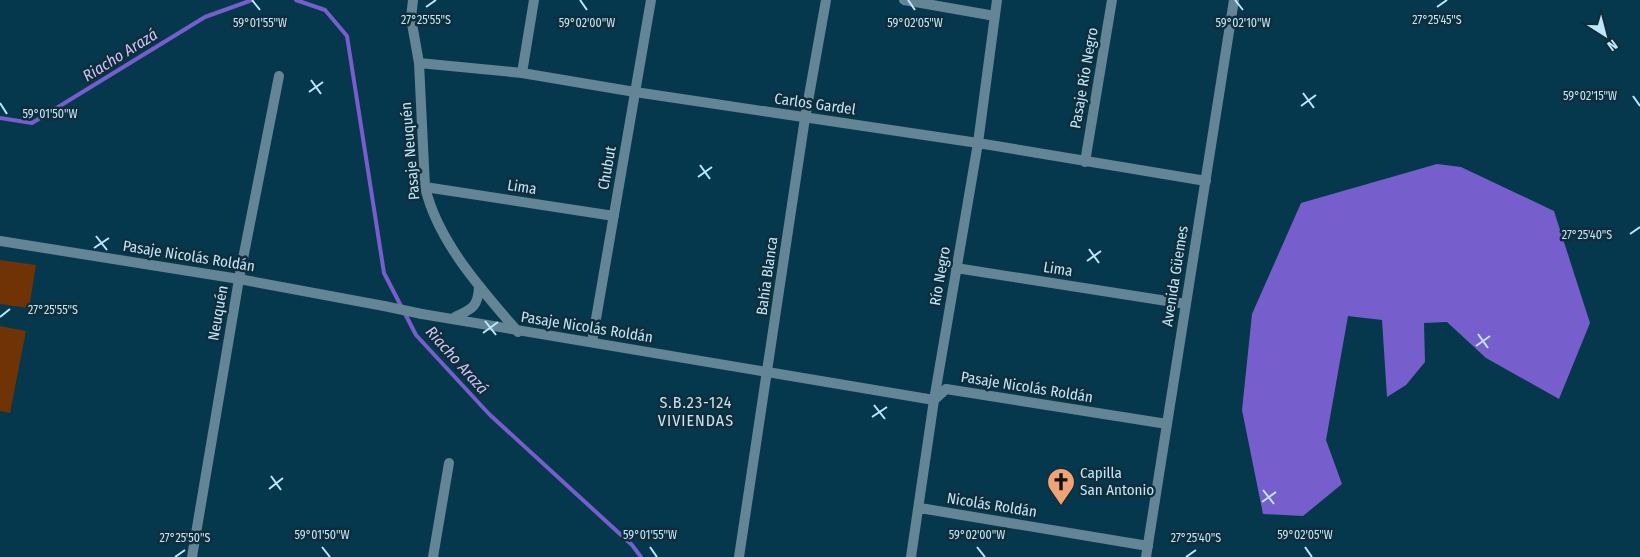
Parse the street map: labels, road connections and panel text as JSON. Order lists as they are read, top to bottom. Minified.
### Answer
{"streets":{"street":["Pasaje Río Negro","Carlos Gardel","Pasaje Neuquén","Chubut","Lima","Pasaje Nicolás Roldán","Bahía Blanca","Río Negro","Avenida Güemes","Neuquén","Nicolás Roldán"]},"crossings":[["Pasaje Río Negro","Carlos Gardel"],["Carlos Gardel","Pasaje Neuquén"],["Carlos Gardel","Chubut"],["Carlos Gardel","Bahía Blanca"],["Carlos Gardel","Río Negro"],["Carlos Gardel","Avenida Güemes"],["Pasaje Neuquén","Lima"],["Pasaje Neuquén","Pasaje Nicolás Roldán"],["Chubut","Lima"],["Chubut","Pasaje Nicolás Roldán"],["Lima","Río Negro"],["Lima","Avenida Güemes"],["Pasaje Nicolás Roldán","Bahía Blanca"],["Pasaje Nicolás Roldán","Río Negro"],["Pasaje Nicolás Roldán","Avenida Güemes"],["Pasaje Nicolás Roldán","Neuquén"],["Río Negro","Nicolás Roldán"],["Avenida Güemes","Nicolás Roldán"]],"districts":["S.B.23-124 VIVIENDAS"],"water":["Riacho Arazá"],"places":{"church":["Capilla San Antonio"]},"north":"bottom right","coordinates":["27°25'55\"S","27°25'45\"S","59°01'55\"W","59°02'00\"W","59°02'05\"W","59°02'10\"W","59°02'15\"W","59°01'50\"W","27°25'40\"S","27°25'50\"S"]}
